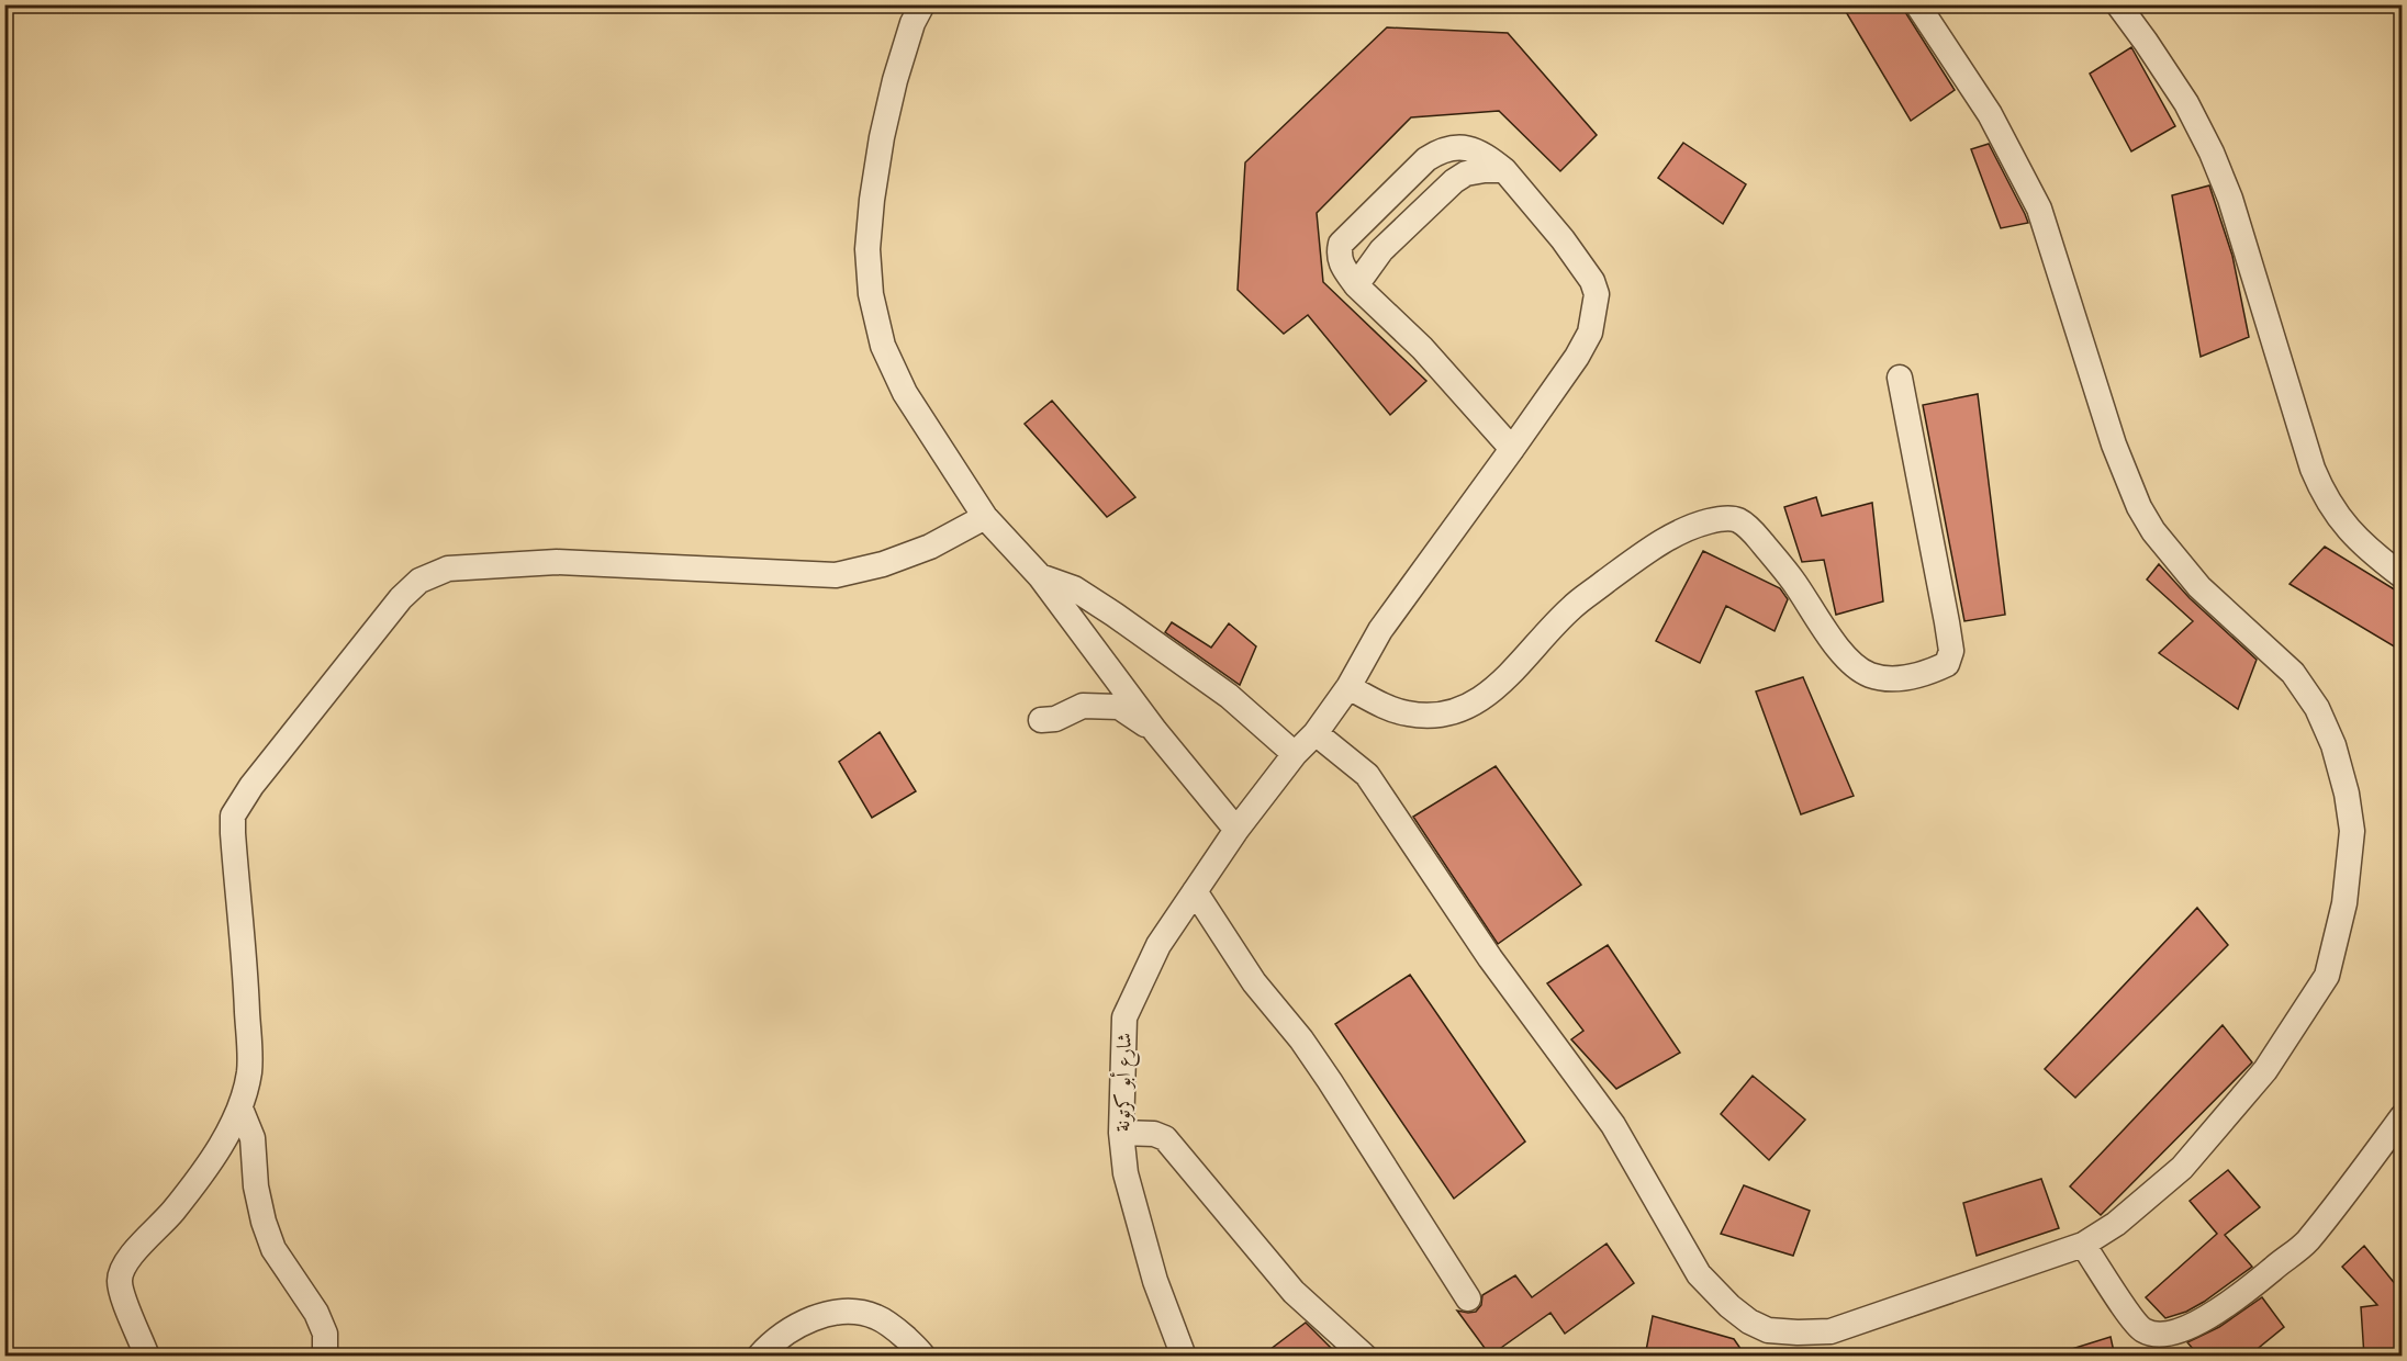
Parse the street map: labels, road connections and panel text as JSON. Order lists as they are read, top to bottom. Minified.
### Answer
{"streets":{"street":["شارع أبو كرتونة"]}}
